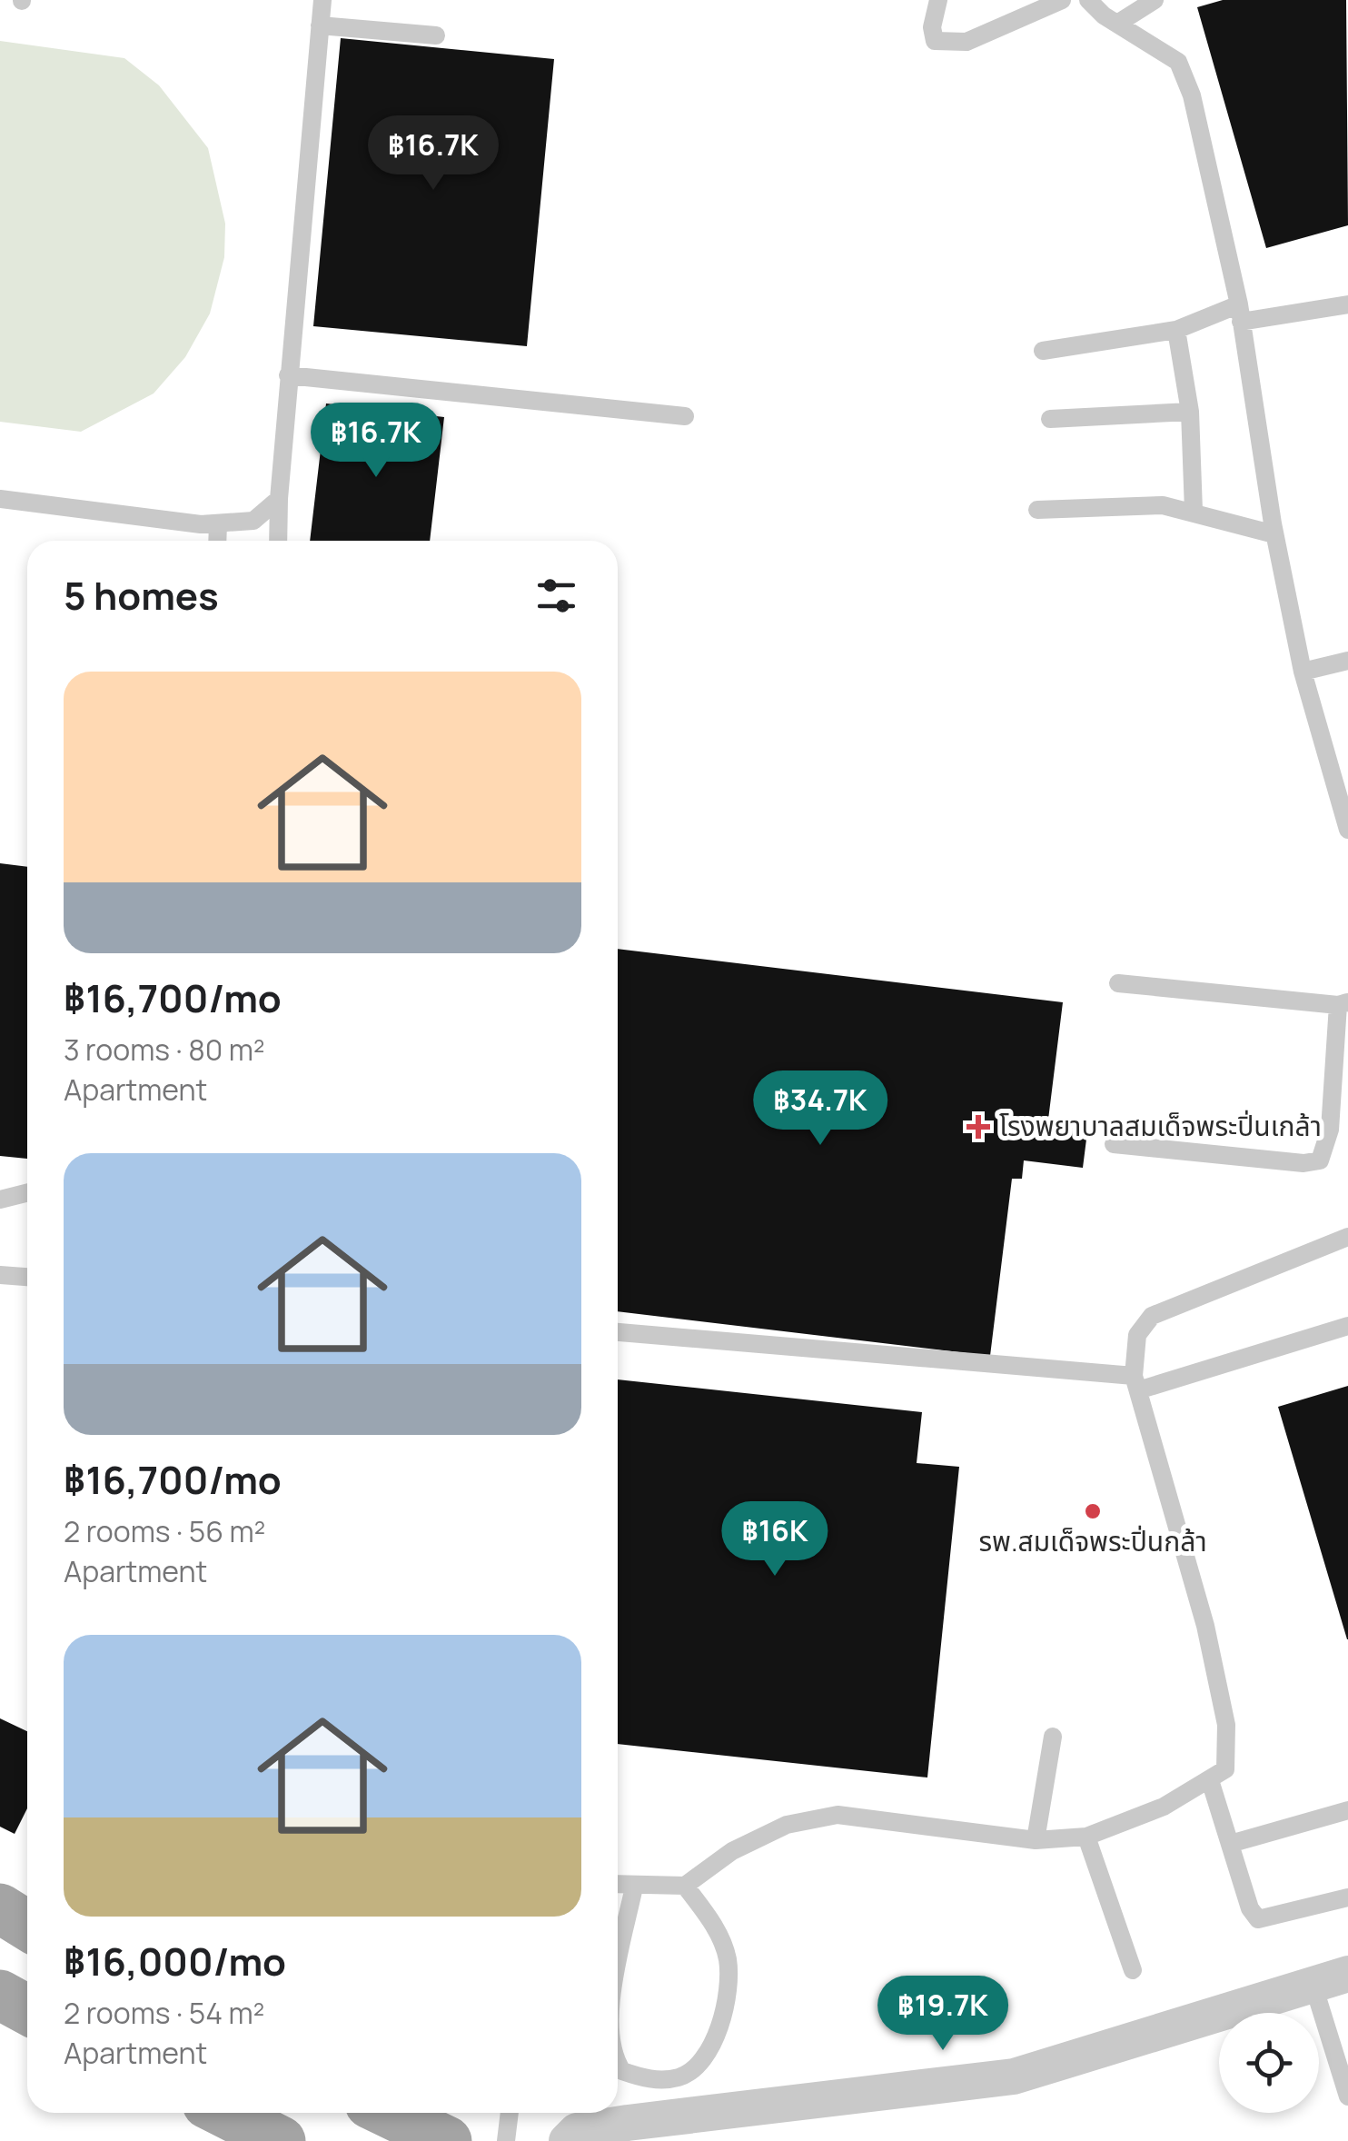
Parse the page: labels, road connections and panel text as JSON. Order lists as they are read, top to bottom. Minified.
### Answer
{"places":{"health":["โรงพยาบาลสมเด็จพระปิ่นเกล้า"],"other":["รพ.สมเด็จพระปิ่นกล้า"]},"page":{"price":["฿16.7K","฿16.7K","฿34.7K","฿16K","฿19.7K"],"heading":"5 homes","list":[{"name":"฿16,700/mo","note":"3 rooms · 80 m² · Apartment"},{"name":"฿16,700/mo","note":"2 rooms · 56 m² · Apartment"},{"name":"฿16,000/mo","note":"2 rooms · 54 m² · Apartment"}]}}
